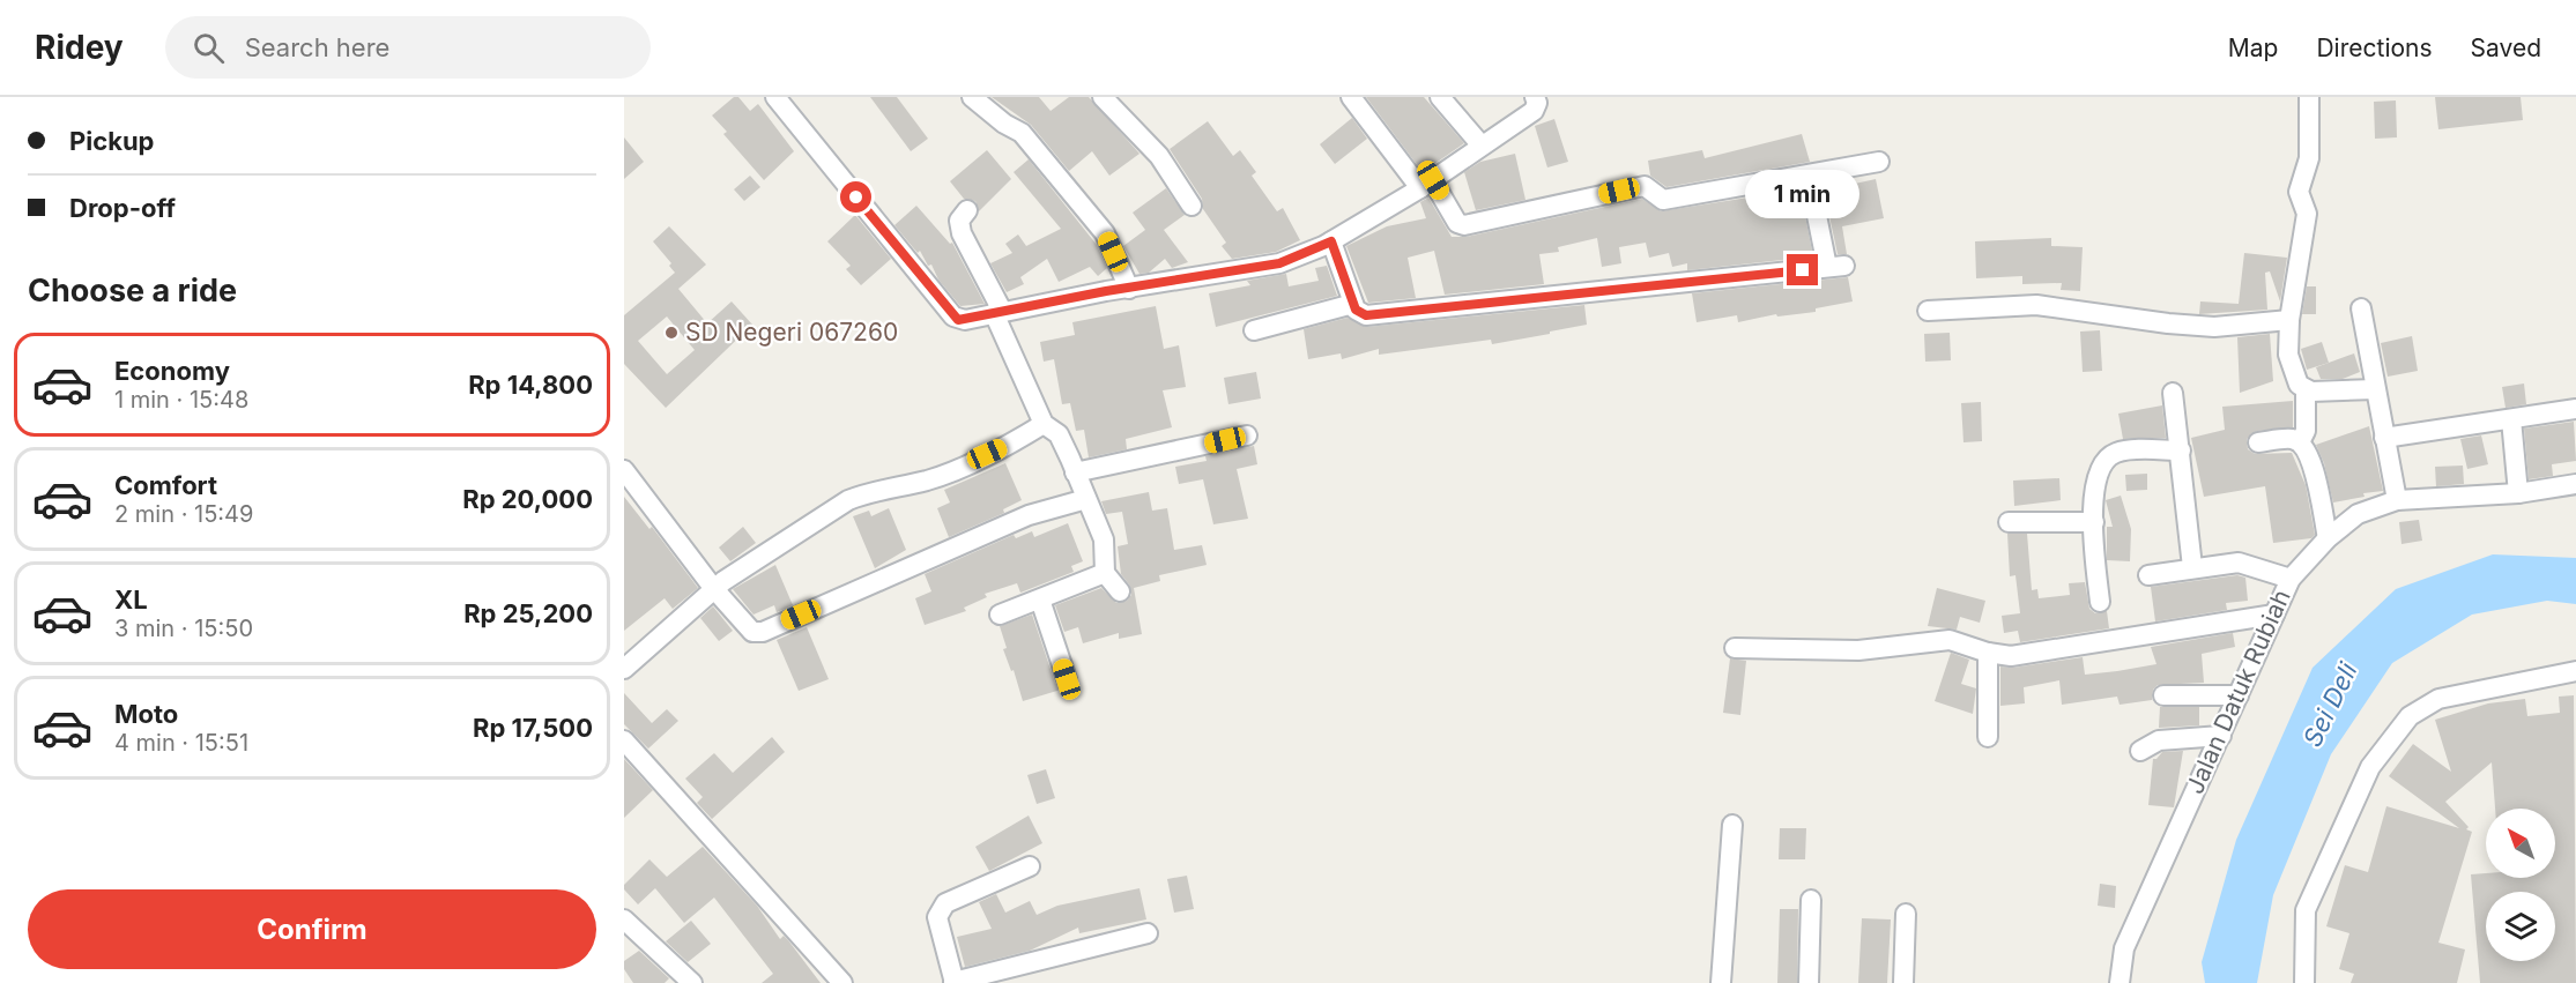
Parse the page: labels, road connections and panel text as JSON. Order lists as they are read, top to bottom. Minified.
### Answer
{"streets":{"street":["Jalan Datuk Rubiah"]},"water":["Sei Deli"],"places":["SD Negeri 067260"],"north":"top left","page":{"header":"Ridey","search":"Search here","nav":["Map","Directions","Saved"],"banner":["Pickup","Drop-off"],"bubble":"1 min","heading":"Choose a ride","list":[{"name":"Economy","note":"1 min · 15:48","value":"Rp 14,800"},{"name":"Comfort","note":"2 min · 15:49","value":"Rp 20,000"},{"name":"XL","note":"3 min · 15:50","value":"Rp 25,200"},{"name":"Moto","note":"4 min · 15:51","value":"Rp 17,500"}],"buttons":"Confirm"}}
